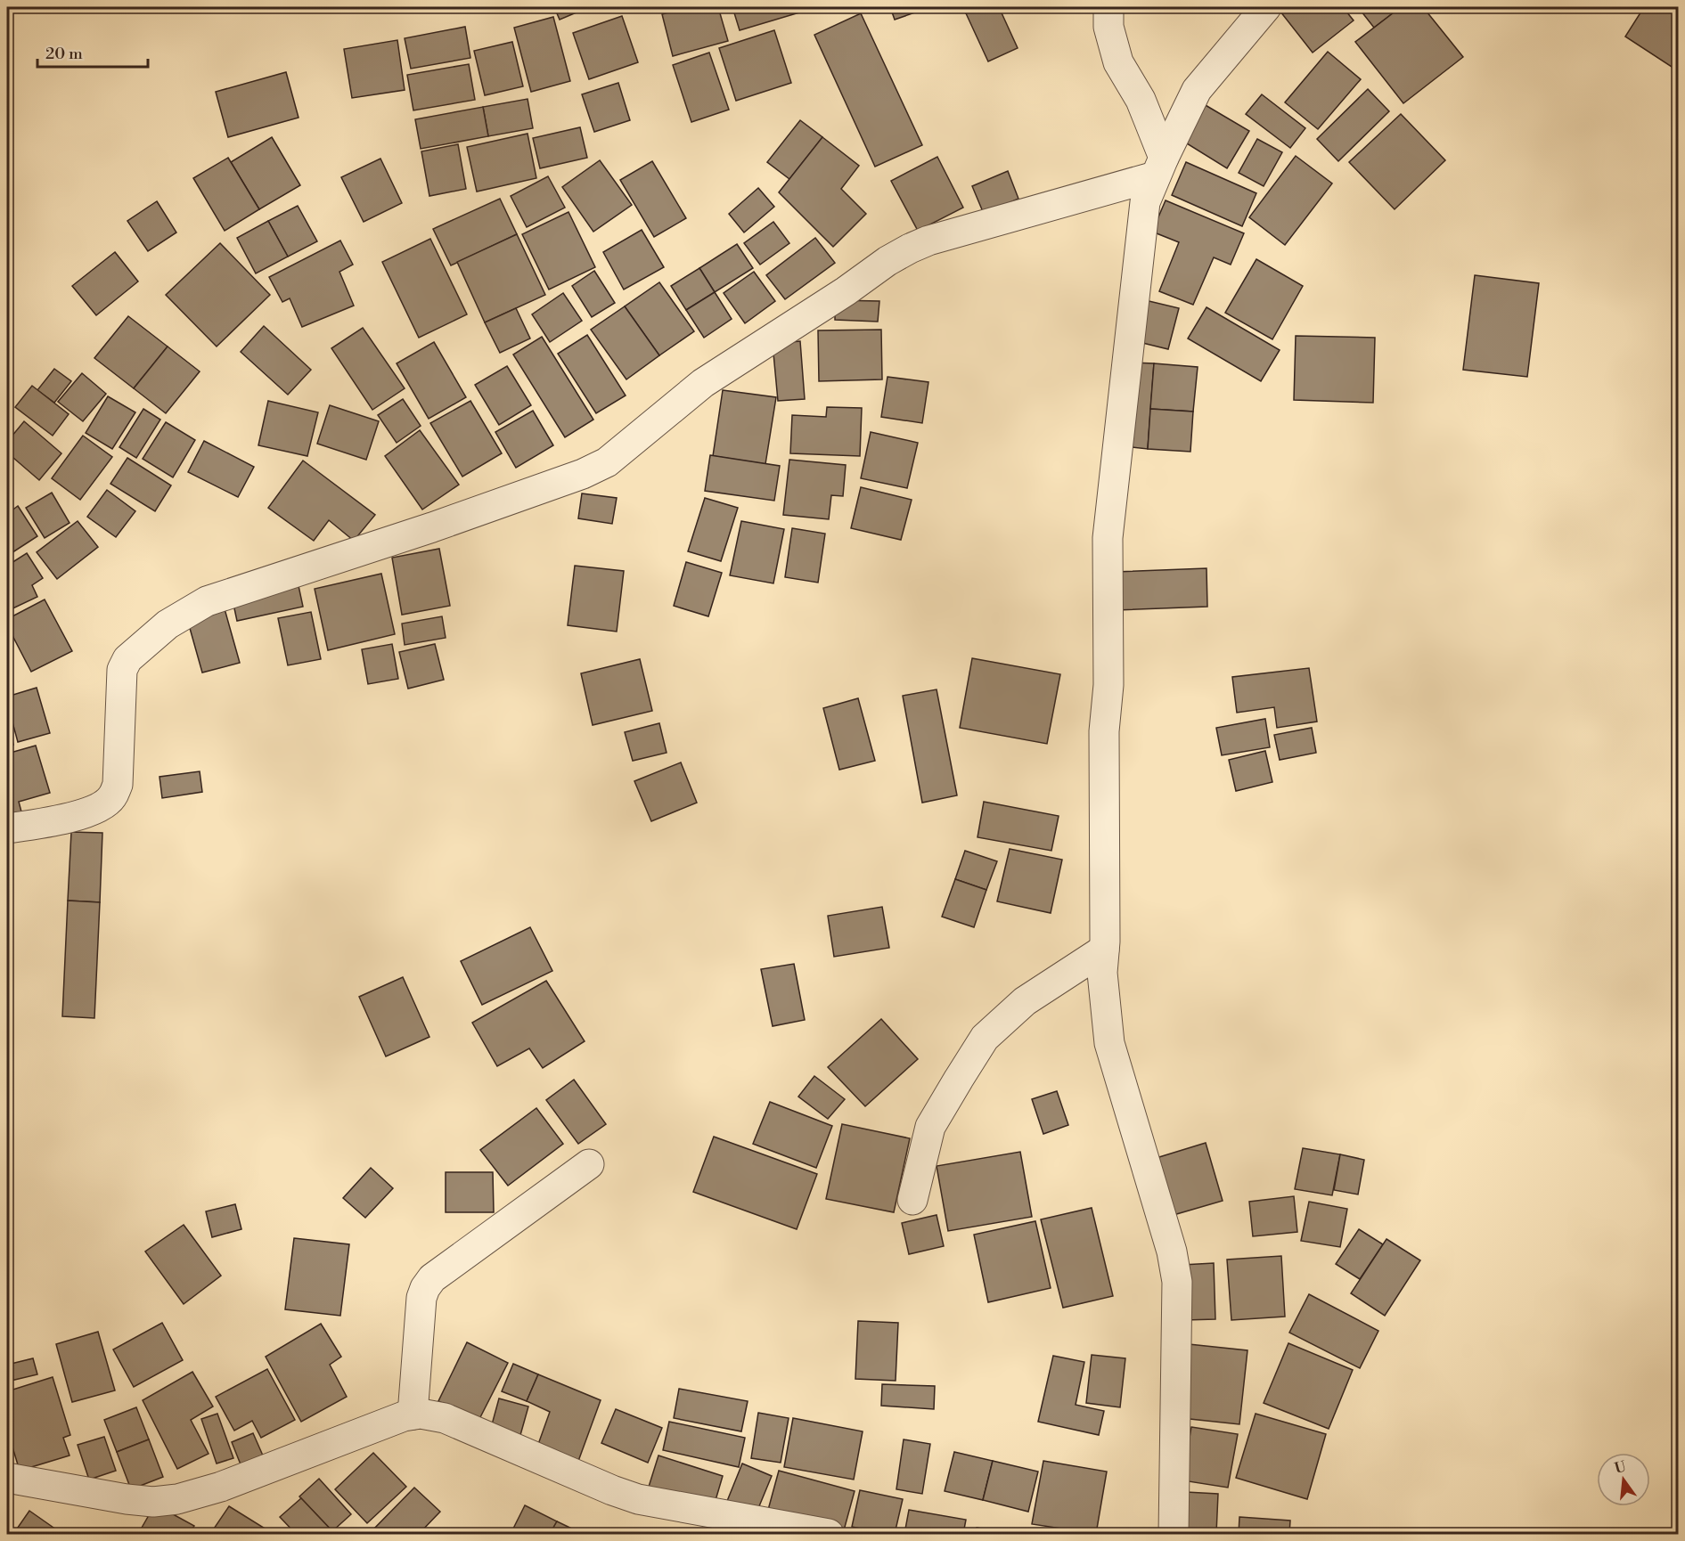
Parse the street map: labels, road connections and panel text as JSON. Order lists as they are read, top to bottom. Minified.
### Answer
{"scale_bar":"20 m","north":"top"}
